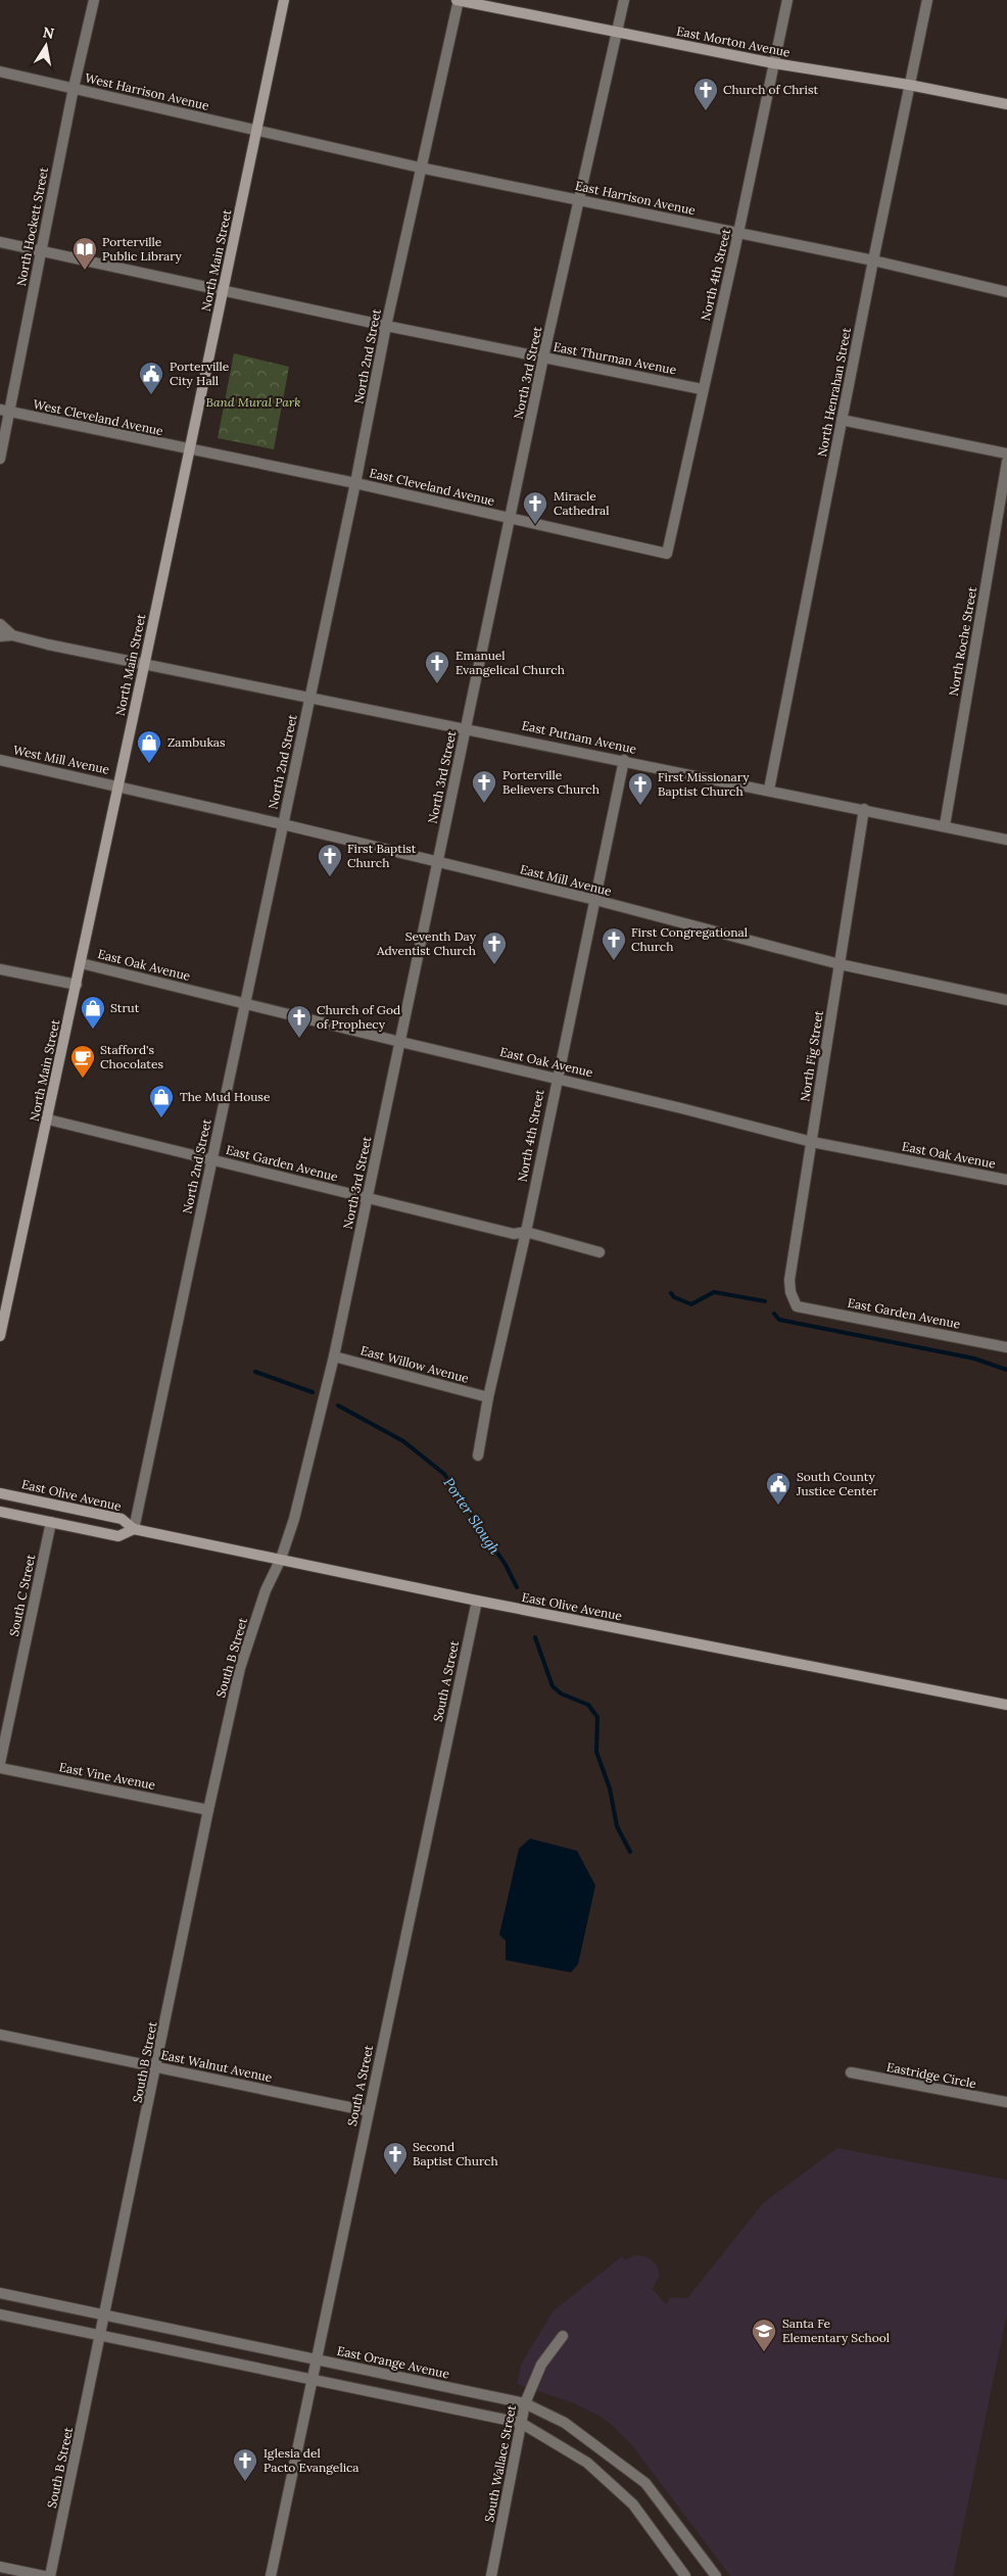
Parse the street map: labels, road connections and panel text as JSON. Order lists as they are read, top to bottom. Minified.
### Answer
{"streets":{"main road":["East Morton Avenue","North Main Street","East Olive Avenue"],"street":["West Harrison Avenue","East Harrison Avenue","North Hockett Street","North 4th Street","North 2nd Street","East Thurman Avenue","North 3rd Street","North Henrahan Street","West Cleveland Avenue","East Cleveland Avenue","North Roche Street","East Putnam Avenue","West Mill Avenue","East Mill Avenue","East Oak Avenue","North Fig Street","East Garden Avenue","East Willow Avenue","South C Street","South B Street","South A Street","East Vine Avenue","East Walnut Avenue","Eastridge Circle","East Orange Avenue","South Wallace Street"]},"crossings":[["East Morton Avenue","North 4th Street"],["East Morton Avenue","North 2nd Street"],["East Morton Avenue","North 3rd Street"],["East Morton Avenue","North Henrahan Street"],["West Harrison Avenue","East Harrison Avenue"],["West Harrison Avenue","North Hockett Street"],["West Harrison Avenue","North Main Street"],["East Harrison Avenue","North Main Street"],["East Harrison Avenue","North 4th Street"],["East Harrison Avenue","North 2nd Street"],["East Harrison Avenue","North 3rd Street"],["East Harrison Avenue","North Henrahan Street"],["North Hockett Street","East Thurman Avenue"],["North Hockett Street","West Cleveland Avenue"],["North Main Street","East Thurman Avenue"],["North Main Street","West Cleveland Avenue"],["North Main Street","East Cleveland Avenue"],["North Main Street","East Putnam Avenue"],["North Main Street","West Mill Avenue"],["North Main Street","East Mill Avenue"],["North Main Street","East Oak Avenue"],["North Main Street","East Garden Avenue"],["North 4th Street","East Thurman Avenue"],["North 4th Street","East Cleveland Avenue"],["North 4th Street","East Putnam Avenue"],["North 4th Street","East Mill Avenue"],["North 4th Street","East Oak Avenue"],["North 4th Street","East Garden Avenue"],["North 4th Street","East Willow Avenue"],["North 2nd Street","East Thurman Avenue"],["North 2nd Street","East Cleveland Avenue"],["North 2nd Street","East Putnam Avenue"],["North 2nd Street","East Mill Avenue"],["North 2nd Street","East Oak Avenue"],["North 2nd Street","East Garden Avenue"],["North 2nd Street","East Olive Avenue"],["East Thurman Avenue","North 3rd Street"],["North 3rd Street","East Cleveland Avenue"],["North 3rd Street","East Putnam Avenue"],["North 3rd Street","East Mill Avenue"],["North 3rd Street","East Oak Avenue"],["North 3rd Street","East Garden Avenue"],["North 3rd Street","East Willow Avenue"],["North 3rd Street","East Olive Avenue"],["North 3rd Street","South B Street"],["North Henrahan Street","East Putnam Avenue"],["West Cleveland Avenue","East Cleveland Avenue"],["North Roche Street","East Putnam Avenue"],["East Putnam Avenue","North Fig Street"],["West Mill Avenue","East Mill Avenue"],["East Mill Avenue","North Fig Street"],["East Oak Avenue","North Fig Street"],["North Fig Street","East Garden Avenue"],["East Olive Avenue","South C Street"],["East Olive Avenue","South B Street"],["East Olive Avenue","South A Street"],["South B Street","East Vine Avenue"],["South B Street","East Walnut Avenue"],["South B Street","East Orange Avenue"],["South A Street","East Walnut Avenue"],["South A Street","East Orange Avenue"],["East Orange Avenue","South Wallace Street"]],"water":["Porter Slough"],"parks":["Band Mural Park"],"places":{"church":["Church of Christ","Miracle Cathedral","Emanuel Evangelical Church","Porterville Believers Church","First Missionary Baptist Church","First Baptist Church","First Congregational Church","Seventh Day Adventist Church","Church of God of Prophecy","Second Baptist Church","Iglesia del Pacto Evangelica"],"library":["Porterville Public Library"],"public building":["Porterville City Hall","South County Justice Center"],"shop":["Zambukas","Strut","The Mud House"],"cafe":["Stafford's Chocolates"],"school or university":["Santa Fe Elementary School"]},"north":"top"}
